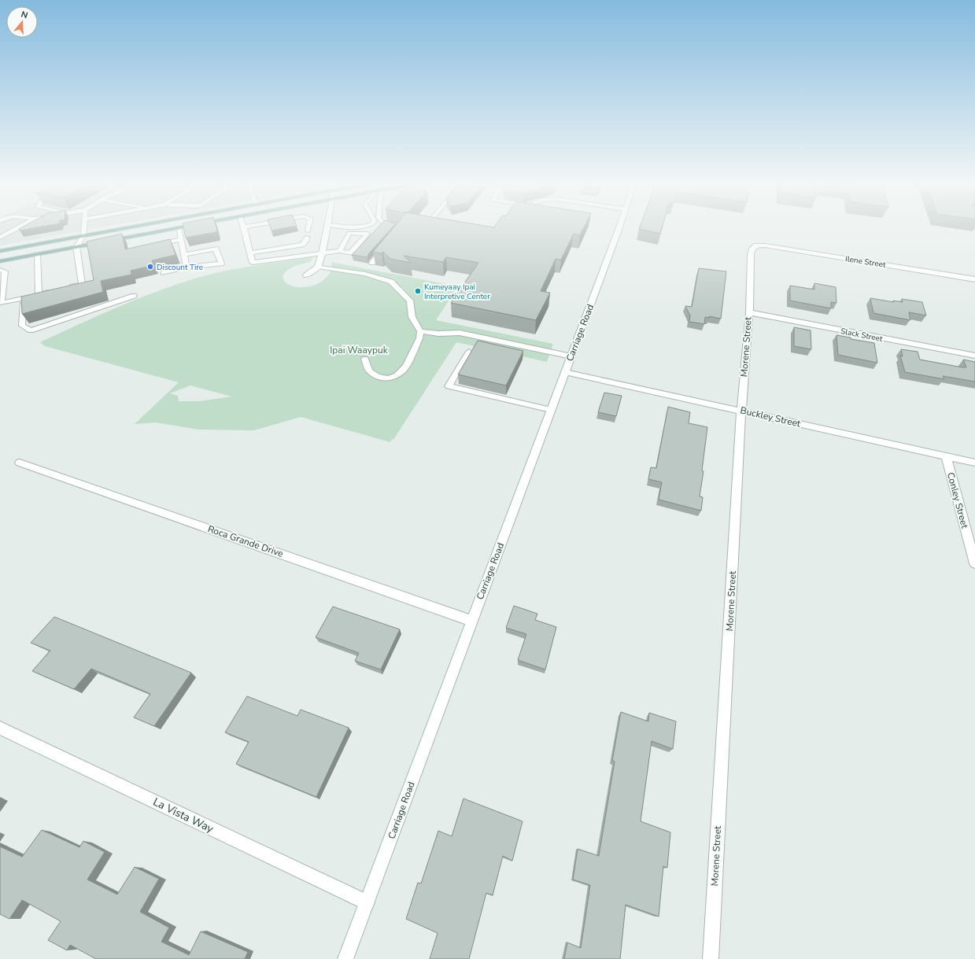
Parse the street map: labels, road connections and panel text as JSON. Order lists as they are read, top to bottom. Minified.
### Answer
{"streets":{"street":["Ilene Street","Carriage Road","Slack Street","Morene Street","Buckley Street","Conley Street","Roca Grande Drive","La Vista Way"]},"crossings":[["Ilene Street","Morene Street"],["Carriage Road","Buckley Street"],["Carriage Road","Roca Grande Drive"],["Carriage Road","La Vista Way"],["Slack Street","Morene Street"],["Morene Street","Buckley Street"],["Buckley Street","Conley Street"]],"parks":["Ipai Waaypuk"],"places":["Discount Tire","Kumeyaay Ipai Interpretive Center"],"north":"top"}
